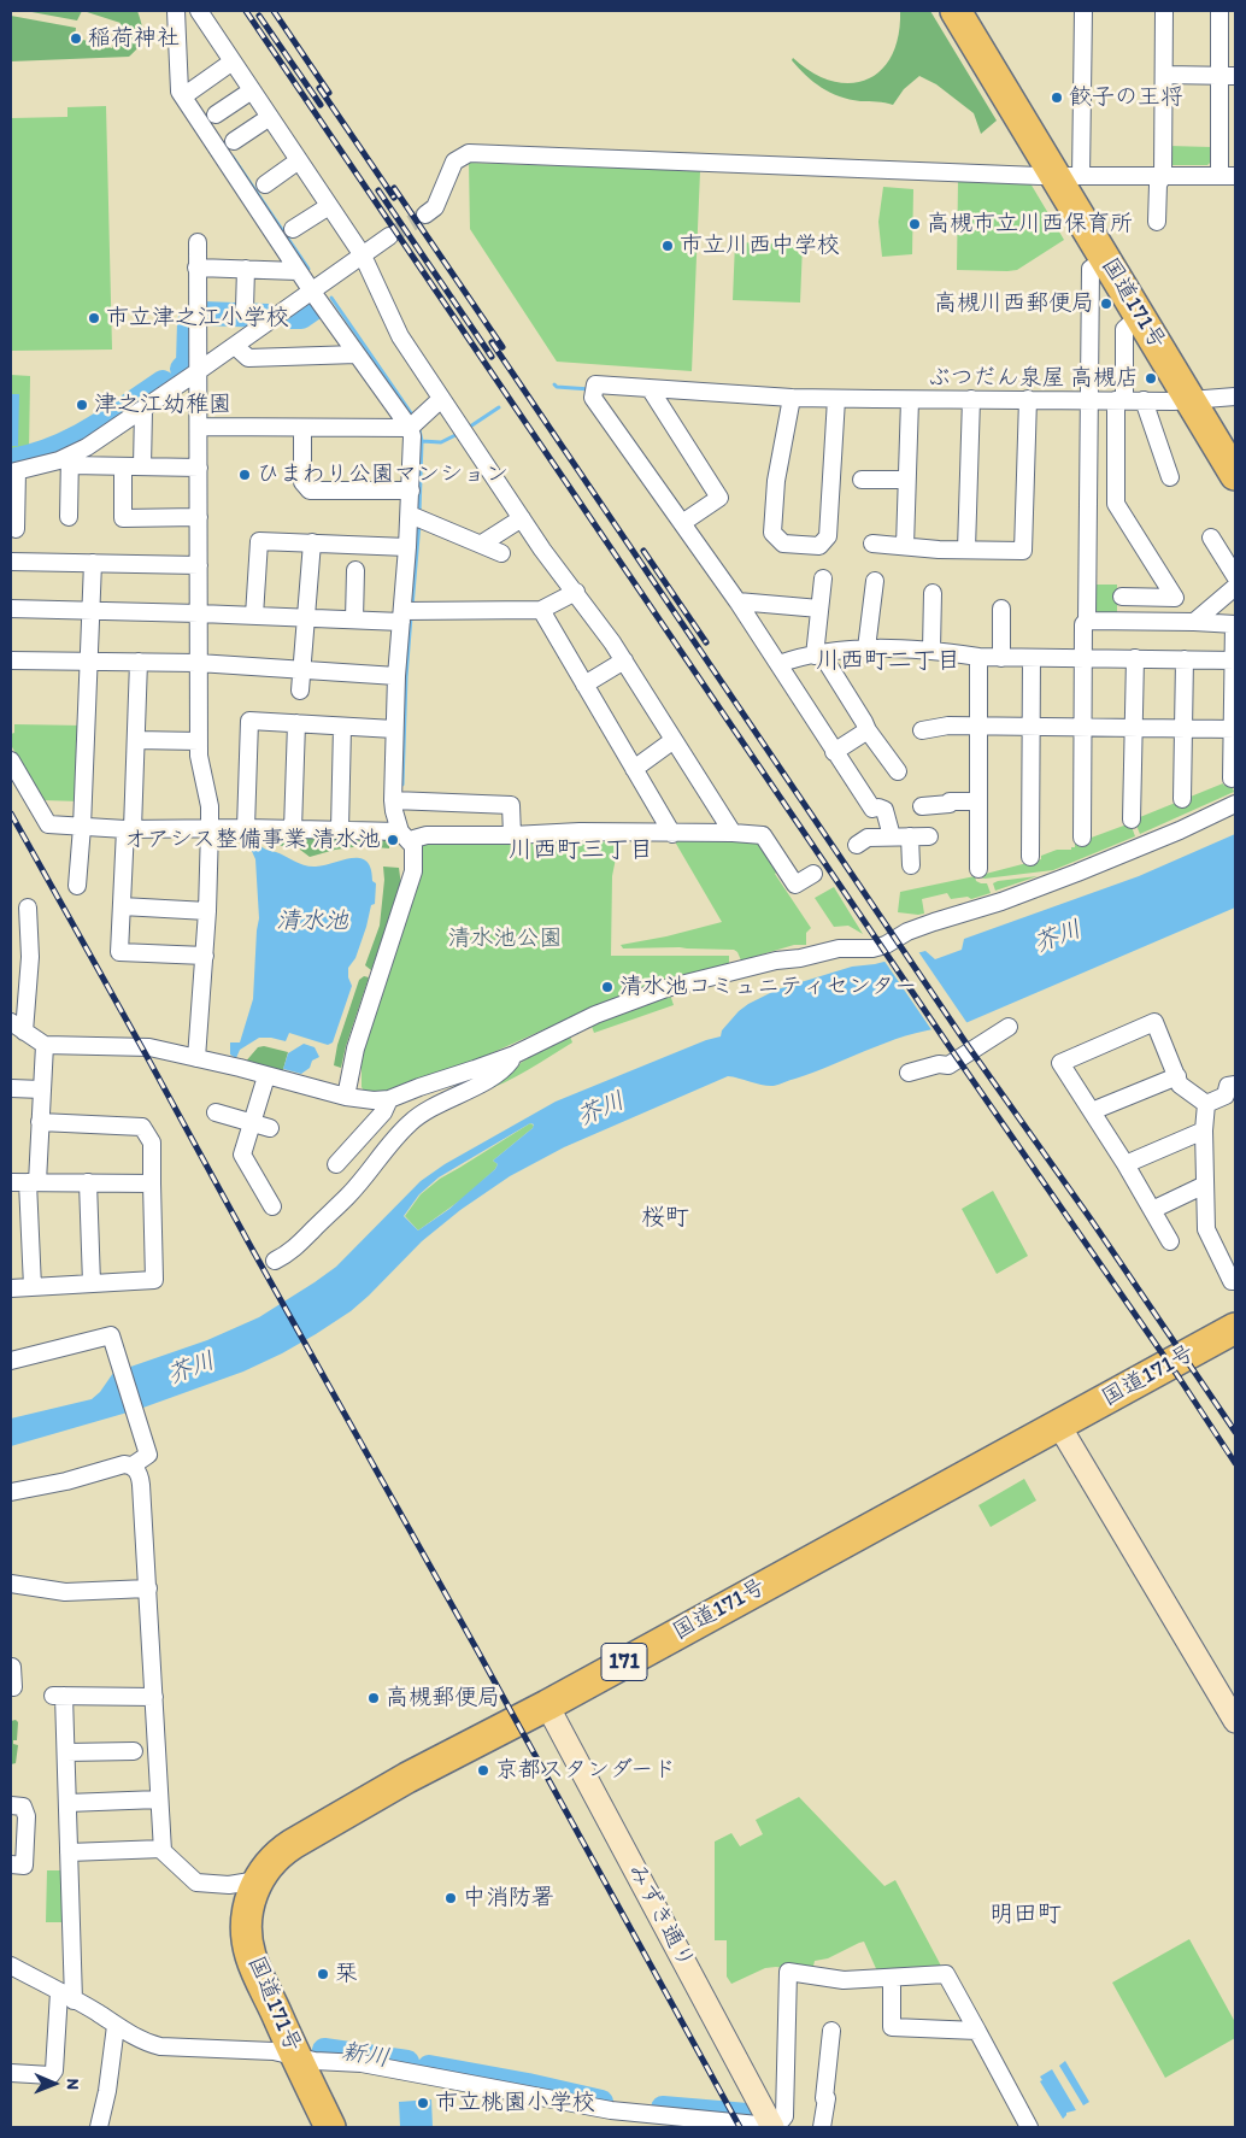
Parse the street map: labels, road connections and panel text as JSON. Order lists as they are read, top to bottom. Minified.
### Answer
{"streets":{"highway":["国道171号","171"],"street":["みずき通り"]},"crossings":[["国道171号","みずき通り"]],"districts":["川西町二丁目","川西町三丁目","桜町","明田町"],"water":["清水池","芥川","新川"],"parks":["清水池公園"],"places":["稲荷神社","餃子の王将","高槻市立川西保育所","市立川西中学校","高槻川西郵便局","市立津之江小学校","ぶつだん泉屋 高槻店","津之江幼稚園","ひまわり公園マンション","オアシス整備事業 清水池","清水池コミュニティセンター","高槻郵便局","京都スタンダード","中消防署","栞","市立桃園小学校"],"north":"right"}
